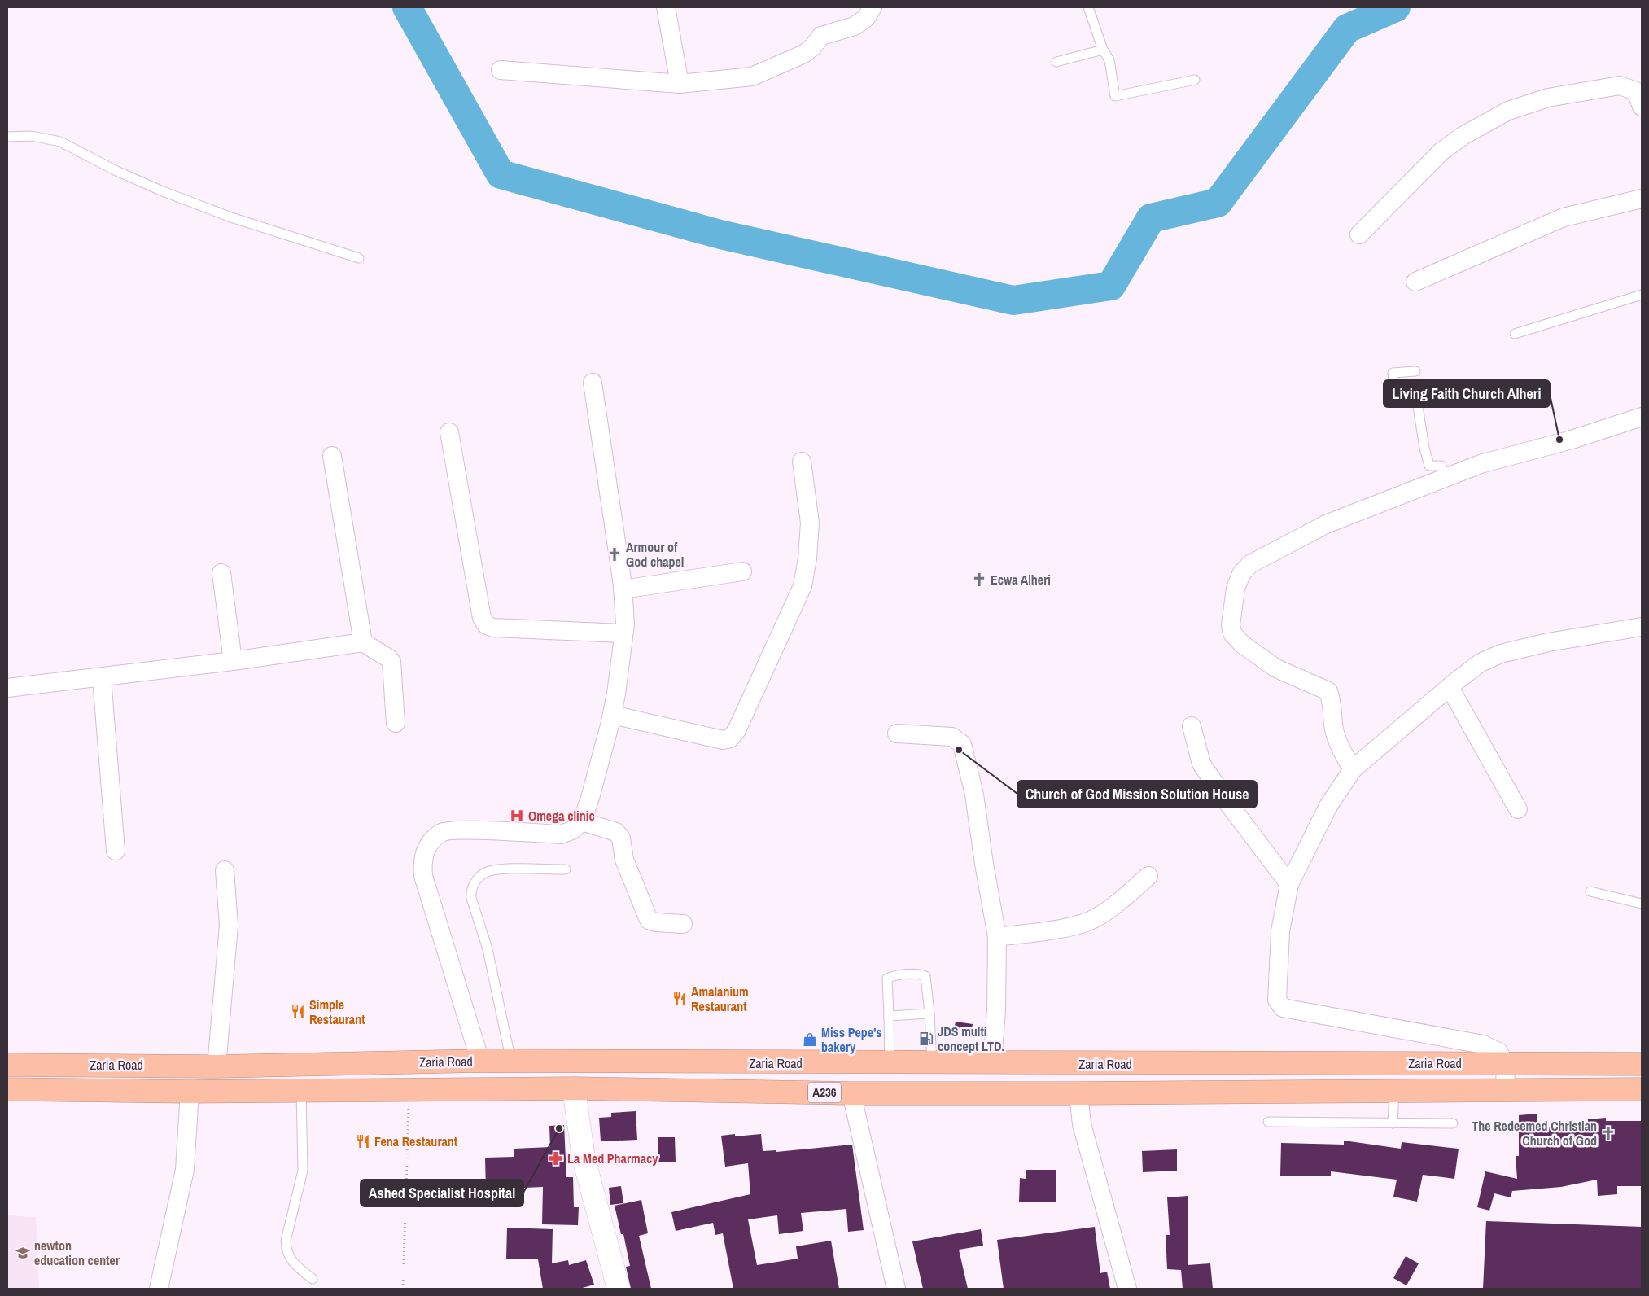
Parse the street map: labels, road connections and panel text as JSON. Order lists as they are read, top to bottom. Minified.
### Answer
{"streets":{"highway":["Zaria Road","A236"]},"places":{"other":["Living Faith Church Alheri","Church of God Mission Solution House","Ashed Specialist Hospital"],"church":["Armour of God chapel","Ecwa Alheri","The Redeemed Christian Church of God"],"hospital":["Omega clinic"],"restaurant":["Amalanium Restaurant","Simple Restaurant","Fena Restaurant"],"fuel station":["JDS multi concept LTD."],"shop":["Miss Pepe's bakery"],"pharmacy":["La Med Pharmacy"],"school or university":["newton education center"]}}
